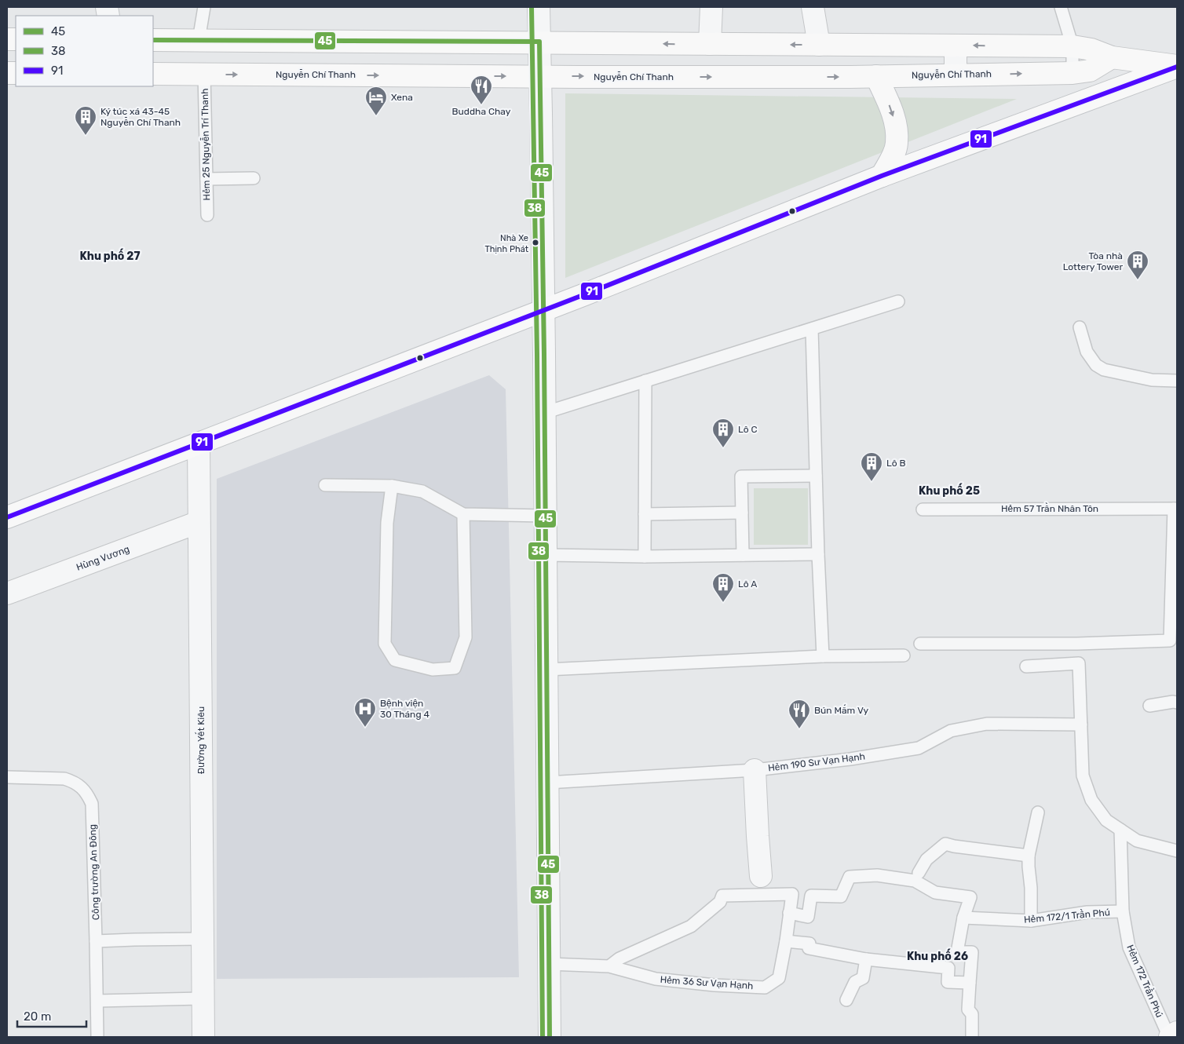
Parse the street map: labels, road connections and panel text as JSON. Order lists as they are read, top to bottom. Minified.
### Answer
{"streets":{"main road":["Nguyễn Chí Thanh"],"street":["Hùng Vương","Đường Yết Kiêu"],"lane":["Hẻm 25 Nguyễn Trí Thanh","Hẻm 57 Trần Nhân Tôn","Hẻm 190 Sư Vạn Hạnh","Công trường An Đông","Hẻm 172/1 Trần Phú","Hẻm 172 Trần Phú","Hẻm 36 Sư Vạn Hạnh"]},"crossings":[["Nguyễn Chí Thanh","Hẻm 25 Nguyễn Trí Thanh"],["Hùng Vương","Đường Yết Kiêu"],["Hẻm 172/1 Trần Phú","Hẻm 172 Trần Phú"]],"districts":["Khu phố 27","Khu phố 25","Khu phố 26"],"places":{"restaurant":["Buddha Chay","Bún Mắm Vy"],"hotel":["Xena"],"building":["Ký túc xá 43-45 Nguyễn Chí Thanh","Tòa nhà Lottery Tower","Lô C","Lô B","Lô A"],"other":["Nhà Xe Thịnh Phát"],"hospital":["Bệnh viện 30 Tháng 4"]},"lines":["transit line 38","transit line 45","transit line 91"],"legend":["45","38","91"],"scale_bar":"20 m"}
